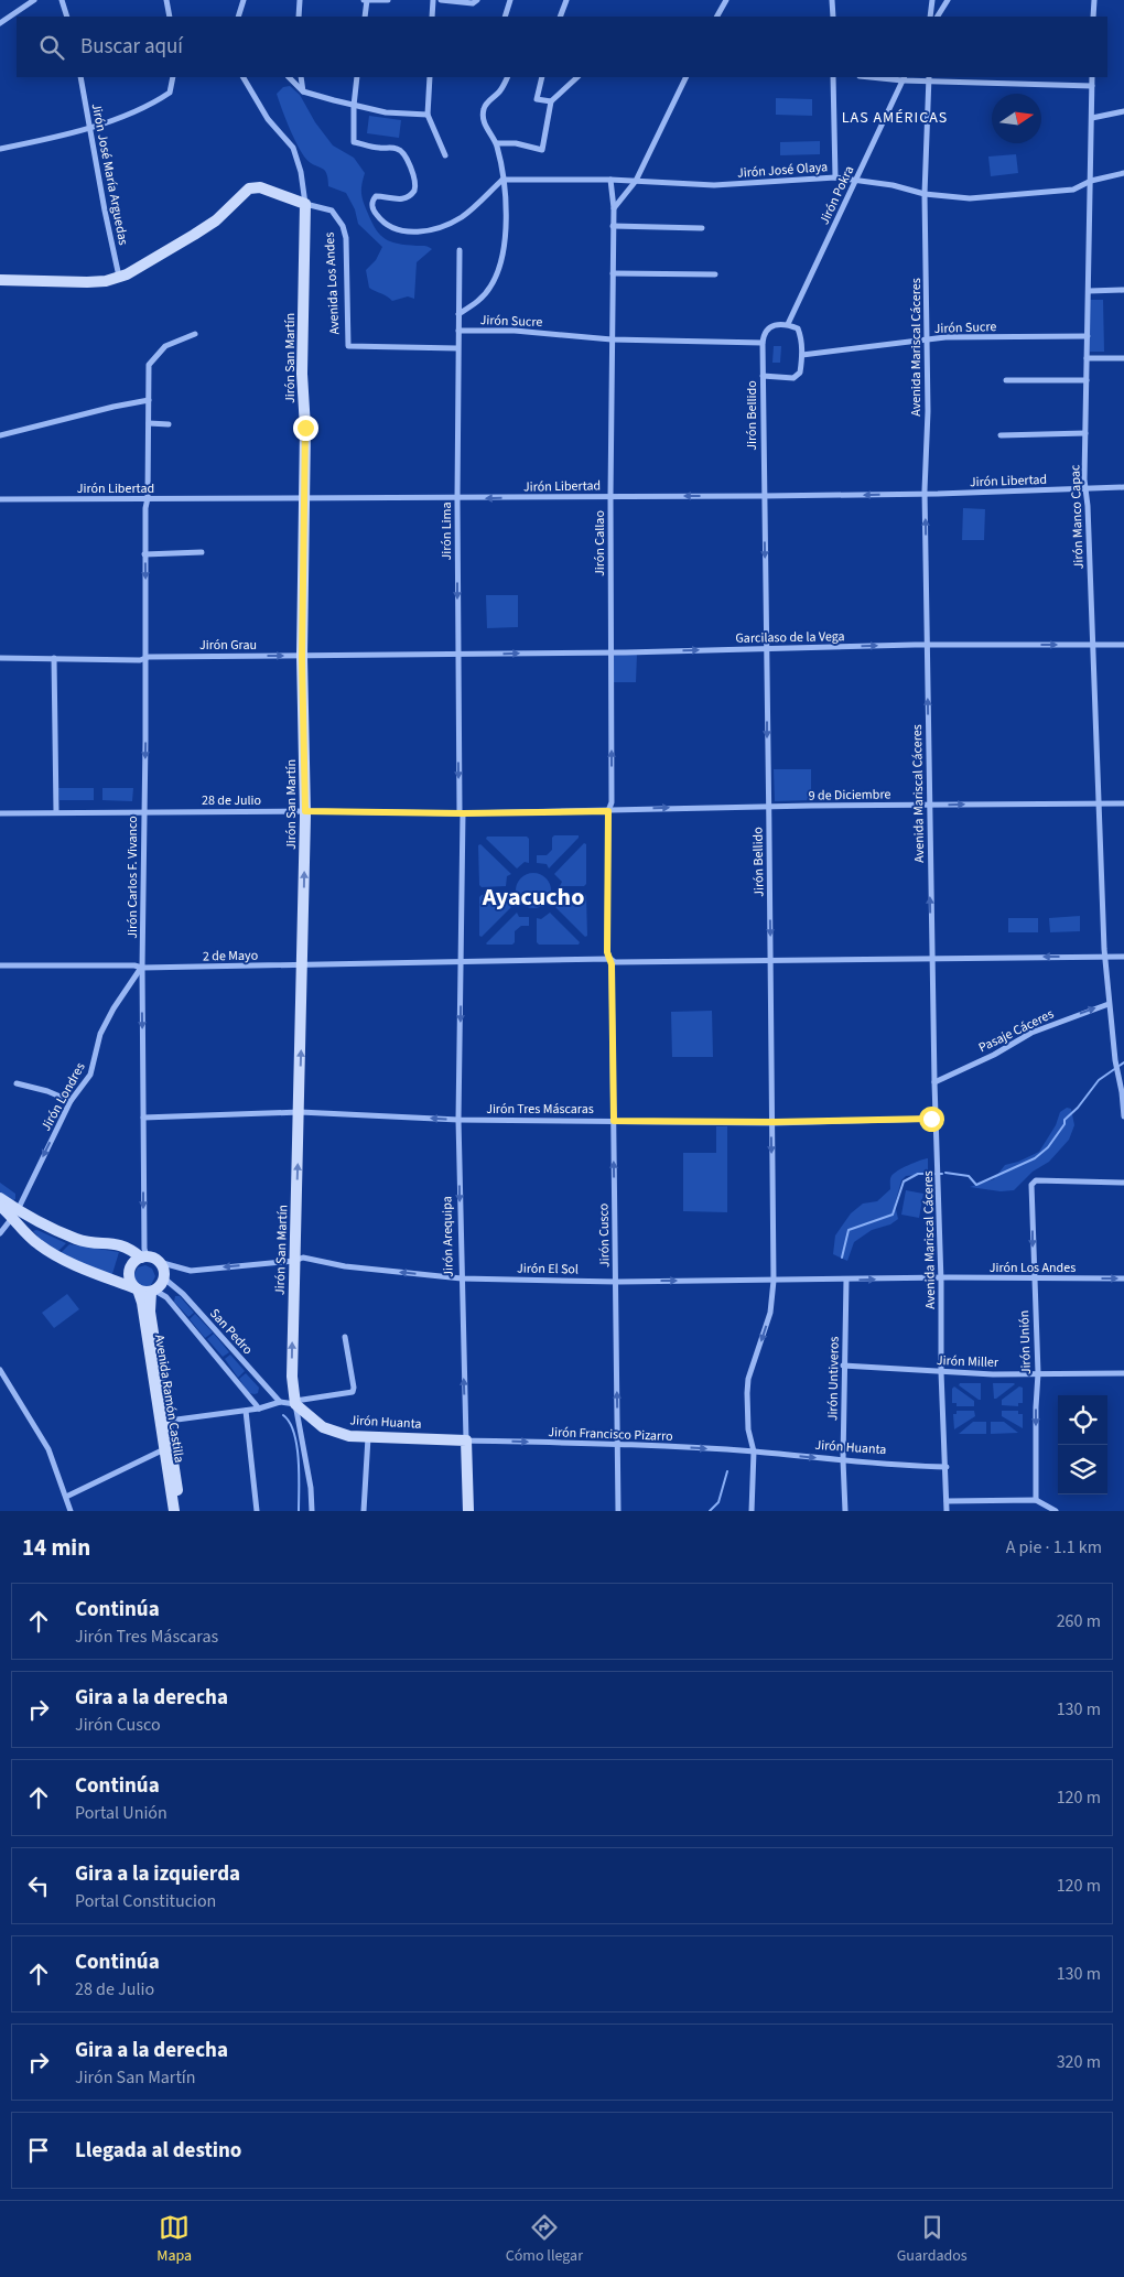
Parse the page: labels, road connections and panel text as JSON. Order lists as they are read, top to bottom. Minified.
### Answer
{"streets":{"street":["Jirón José Olaya","Jirón José María Arguedas","Jirón Pokra","Avenida Los Andes","Jirón Sucre","Avenida Mariscal Cáceres","Jirón San Martín","Jirón Bellido","Jirón Libertad","Jirón Manco Capac","Jirón Lima","Jirón Callao","Garcilaso de la Vega","Jirón Grau","9 de Diciembre","28 de Julio","Jirón Carlos F. Vivanco","2 de Mayo","Pasaje Cáceres","Jirón Londres","Jirón Tres Máscaras","Jirón Cusco","Jirón Arequipa","Jirón Los Andes","Jirón El Sol","San Pedro","Jirón Unión","Jirón Miller","Jirón Untiveros","Avenida Ramón Castilla","Jirón Huanta","Jirón Francisco Pizarro"]},"crossings":[["Jirón José Olaya","Jirón Pokra"],["Jirón José Olaya","Avenida Mariscal Cáceres"],["Jirón José Olaya","Jirón Manco Capac"],["Jirón José Olaya","Jirón Callao"],["Jirón José María Arguedas","Avenida Los Andes"],["Jirón Pokra","Jirón Sucre"],["Jirón Pokra","Jirón Bellido"],["Avenida Los Andes","Jirón San Martín"],["Avenida Los Andes","Jirón Lima"],["Jirón Sucre","Avenida Mariscal Cáceres"],["Jirón Sucre","Jirón Bellido"],["Jirón Sucre","Jirón Manco Capac"],["Jirón Sucre","Jirón Lima"],["Jirón Sucre","Jirón Callao"],["Avenida Mariscal Cáceres","Jirón Libertad"],["Avenida Mariscal Cáceres","Garcilaso de la Vega"],["Avenida Mariscal Cáceres","9 de Diciembre"],["Avenida Mariscal Cáceres","2 de Mayo"],["Avenida Mariscal Cáceres","Pasaje Cáceres"],["Avenida Mariscal Cáceres","Jirón Tres Máscaras"],["Avenida Mariscal Cáceres","Jirón Los Andes"],["Avenida Mariscal Cáceres","Jirón El Sol"],["Avenida Mariscal Cáceres","Jirón Miller"],["Avenida Mariscal Cáceres","Jirón Huanta"],["Jirón San Martín","Jirón Libertad"],["Jirón San Martín","Jirón Grau"],["Jirón San Martín","28 de Julio"],["Jirón San Martín","2 de Mayo"],["Jirón San Martín","Jirón Tres Máscaras"],["Jirón San Martín","Jirón El Sol"],["Jirón San Martín","Jirón Huanta"],["Jirón Bellido","Jirón Libertad"],["Jirón Bellido","Garcilaso de la Vega"],["Jirón Bellido","9 de Diciembre"],["Jirón Bellido","2 de Mayo"],["Jirón Bellido","Jirón Tres Máscaras"],["Jirón Bellido","Jirón El Sol"],["Jirón Bellido","Jirón Huanta"],["Jirón Bellido","Jirón Francisco Pizarro"],["Jirón Libertad","Jirón Manco Capac"],["Jirón Libertad","Jirón Lima"],["Jirón Libertad","Jirón Callao"],["Jirón Libertad","Jirón Carlos F. Vivanco"],["Jirón Manco Capac","Garcilaso de la Vega"],["Jirón Manco Capac","9 de Diciembre"],["Jirón Manco Capac","2 de Mayo"],["Jirón Manco Capac","Pasaje Cáceres"],["Jirón Lima","Garcilaso de la Vega"],["Jirón Lima","Jirón Grau"],["Jirón Lima","9 de Diciembre"],["Jirón Lima","28 de Julio"],["Jirón Lima","2 de Mayo"],["Jirón Lima","Jirón Arequipa"],["Jirón Callao","Garcilaso de la Vega"],["Jirón Callao","9 de Diciembre"],["Jirón Callao","2 de Mayo"],["Jirón Callao","Jirón Cusco"],["Garcilaso de la Vega","Jirón Grau"],["Jirón Grau","Jirón Carlos F. Vivanco"],["9 de Diciembre","28 de Julio"],["28 de Julio","Jirón Carlos F. Vivanco"],["Jirón Carlos F. Vivanco","2 de Mayo"],["Jirón Carlos F. Vivanco","Jirón Londres"],["Jirón Carlos F. Vivanco","Jirón Tres Máscaras"],["Jirón Carlos F. Vivanco","Jirón El Sol"],["Jirón Carlos F. Vivanco","San Pedro"],["Jirón Carlos F. Vivanco","Avenida Ramón Castilla"],["2 de Mayo","Jirón Londres"],["2 de Mayo","Jirón Cusco"],["2 de Mayo","Jirón Arequipa"],["Jirón Tres Máscaras","Jirón Cusco"],["Jirón Tres Máscaras","Jirón Arequipa"],["Jirón Cusco","Jirón El Sol"],["Jirón Cusco","Jirón Francisco Pizarro"],["Jirón Arequipa","Jirón El Sol"],["Jirón Arequipa","Jirón Huanta"],["Jirón Arequipa","Jirón Francisco Pizarro"],["Jirón Los Andes","Jirón El Sol"],["Jirón Los Andes","Jirón Unión"],["Jirón El Sol","San Pedro"],["Jirón El Sol","Jirón Untiveros"],["Jirón El Sol","Avenida Ramón Castilla"],["San Pedro","Avenida Ramón Castilla"],["Jirón Unión","Jirón Miller"],["Jirón Miller","Jirón Untiveros"],["Jirón Untiveros","Jirón Huanta"],["Jirón Huanta","Jirón Francisco Pizarro"]],"one_way":["Jirón San Martín","Jirón Bellido","Jirón Libertad","Jirón Lima","Garcilaso de la Vega","9 de Diciembre","Jirón Carlos F. Vivanco","Pasaje Cáceres","Jirón Londres","Jirón Cusco","Jirón Los Andes","Jirón Francisco Pizarro"],"districts":["LAS AMÉRICAS","Ayacucho"],"north":"right","page":{"search":"Buscar aquí","heading":["14 min","A pie · 1.1 km"],"list":[["Continúa","Jirón Tres Máscaras","260 m"],["Gira a la derecha","Jirón Cusco","130 m"],["Continúa","Portal Unión","120 m"],["Gira a la izquierda","Portal Constitucion","120 m"],["Continúa","28 de Julio","130 m"],["Gira a la derecha","Jirón San Martín","320 m"],"Llegada al destino"],"nav":["Mapa","Cómo llegar","Guardados"]}}
